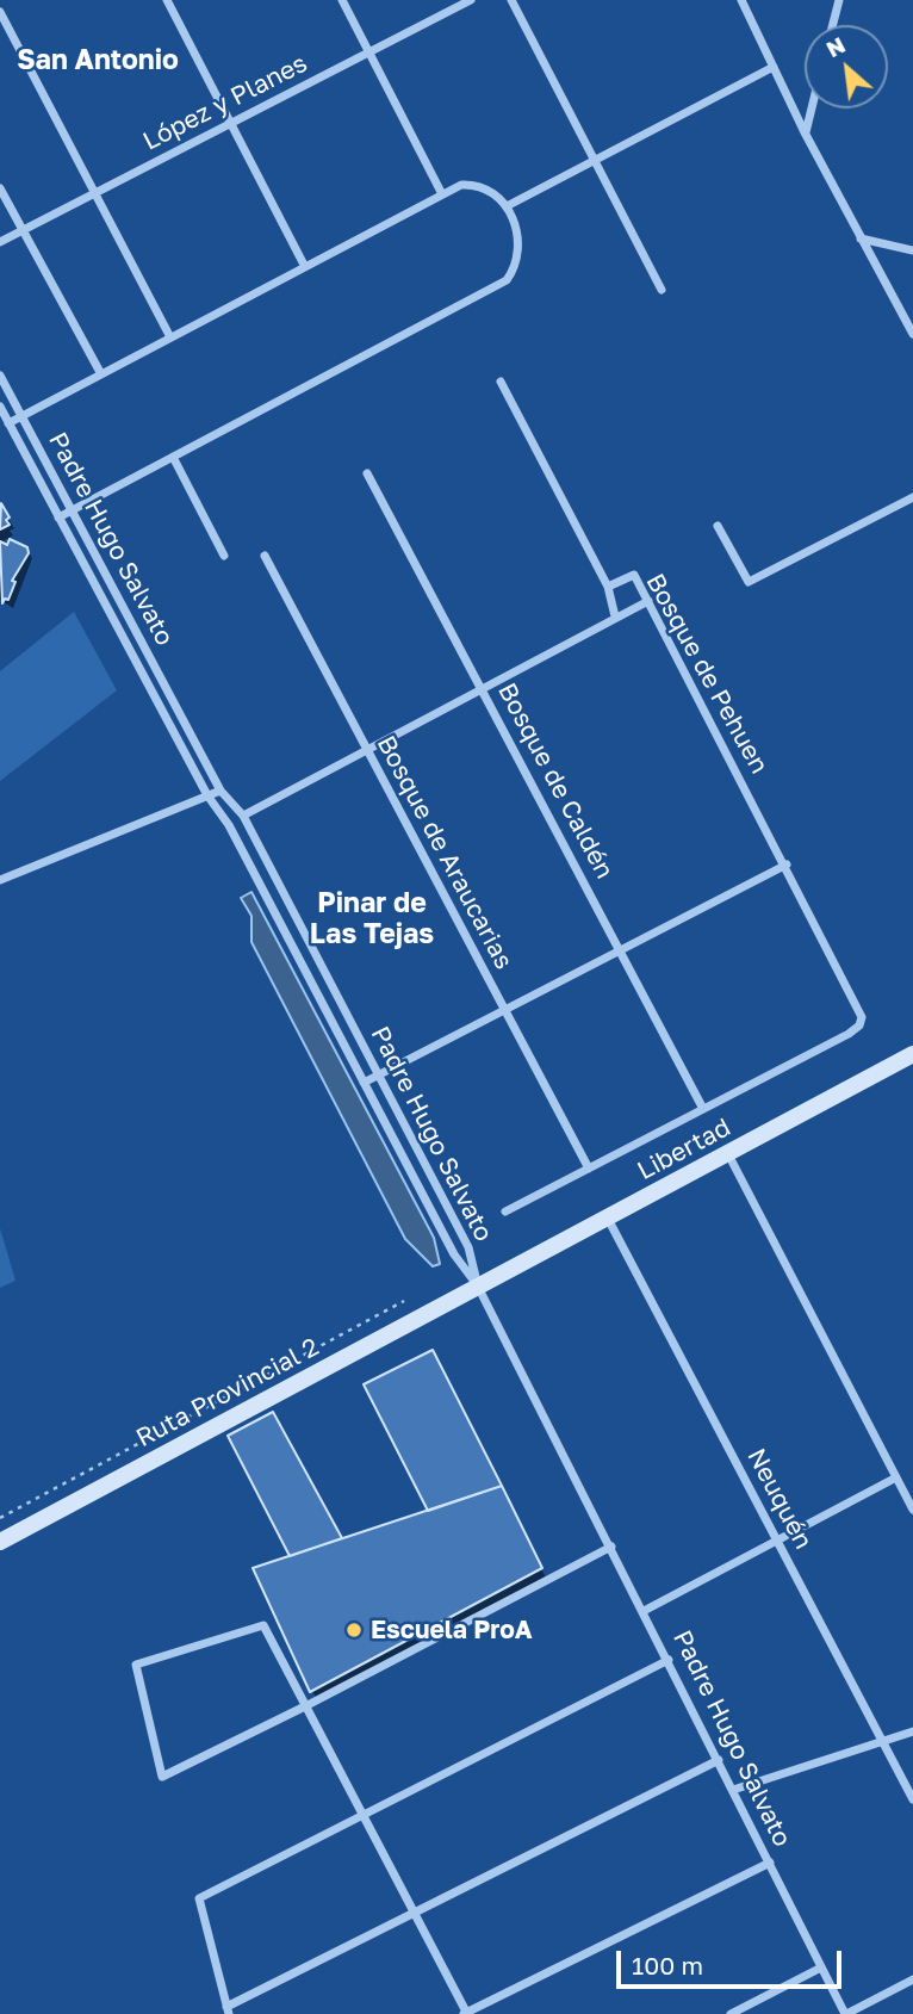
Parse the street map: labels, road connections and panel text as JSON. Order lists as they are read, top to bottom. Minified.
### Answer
{"streets":{"main road":["Libertad","Ruta Provincial 2"],"street":["López y Planes","Padre Hugo Salvato","Bosque de Pehuen","Bosque de Caldén","Bosque de Araucarias","Neuquén"]},"crossings":[["Padre Hugo Salvato","Libertad"],["Padre Hugo Salvato","Ruta Provincial 2"],["Bosque de Pehuen","Bosque de Caldén"],["Libertad","Ruta Provincial 2"],["Libertad","Neuquén"]],"districts":["San Antonio","Pinar de Las Tejas"],"places":["Escuela ProA"],"scale_bar":"100 m","north":"top left"}
